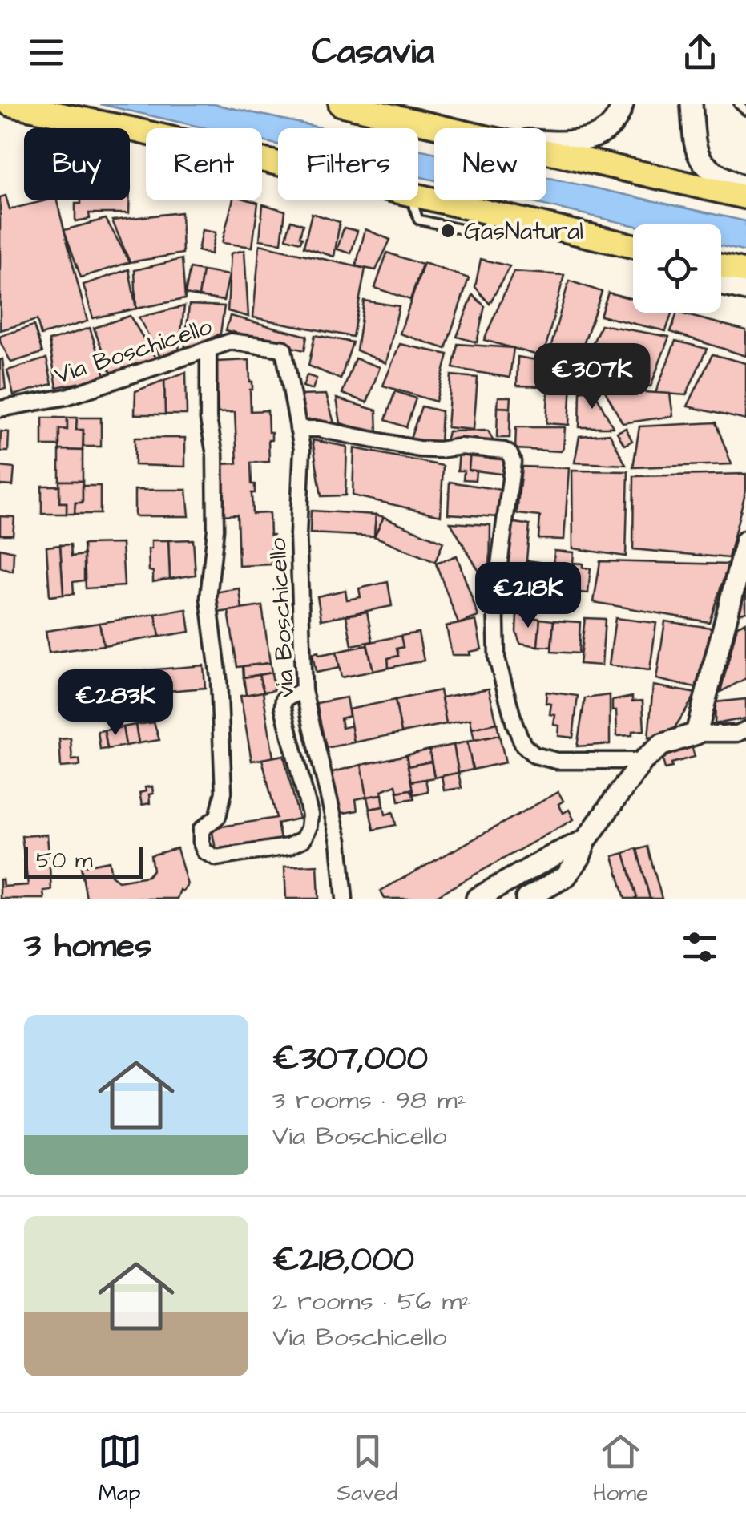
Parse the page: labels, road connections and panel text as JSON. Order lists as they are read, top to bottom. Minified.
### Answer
{"streets":{"street":["Via Boschicello","via Boschicello"]},"crossings":[["Via Boschicello","via Boschicello"]],"places":["GasNatural"],"scale_bar":"50 m","page":{"header":"Casavia","chip":["Buy","Rent","Filters","New"],"price":["€307K","€218K","€283K"],"scale":"50 m","heading":"3 homes","list":[{"name":"€307,000","note":"3 rooms · 98 m² · Via Boschicello"},{"name":"€218,000","note":"2 rooms · 56 m² · Via Boschicello"}],"tabs":["Map","Saved","Home"]}}
